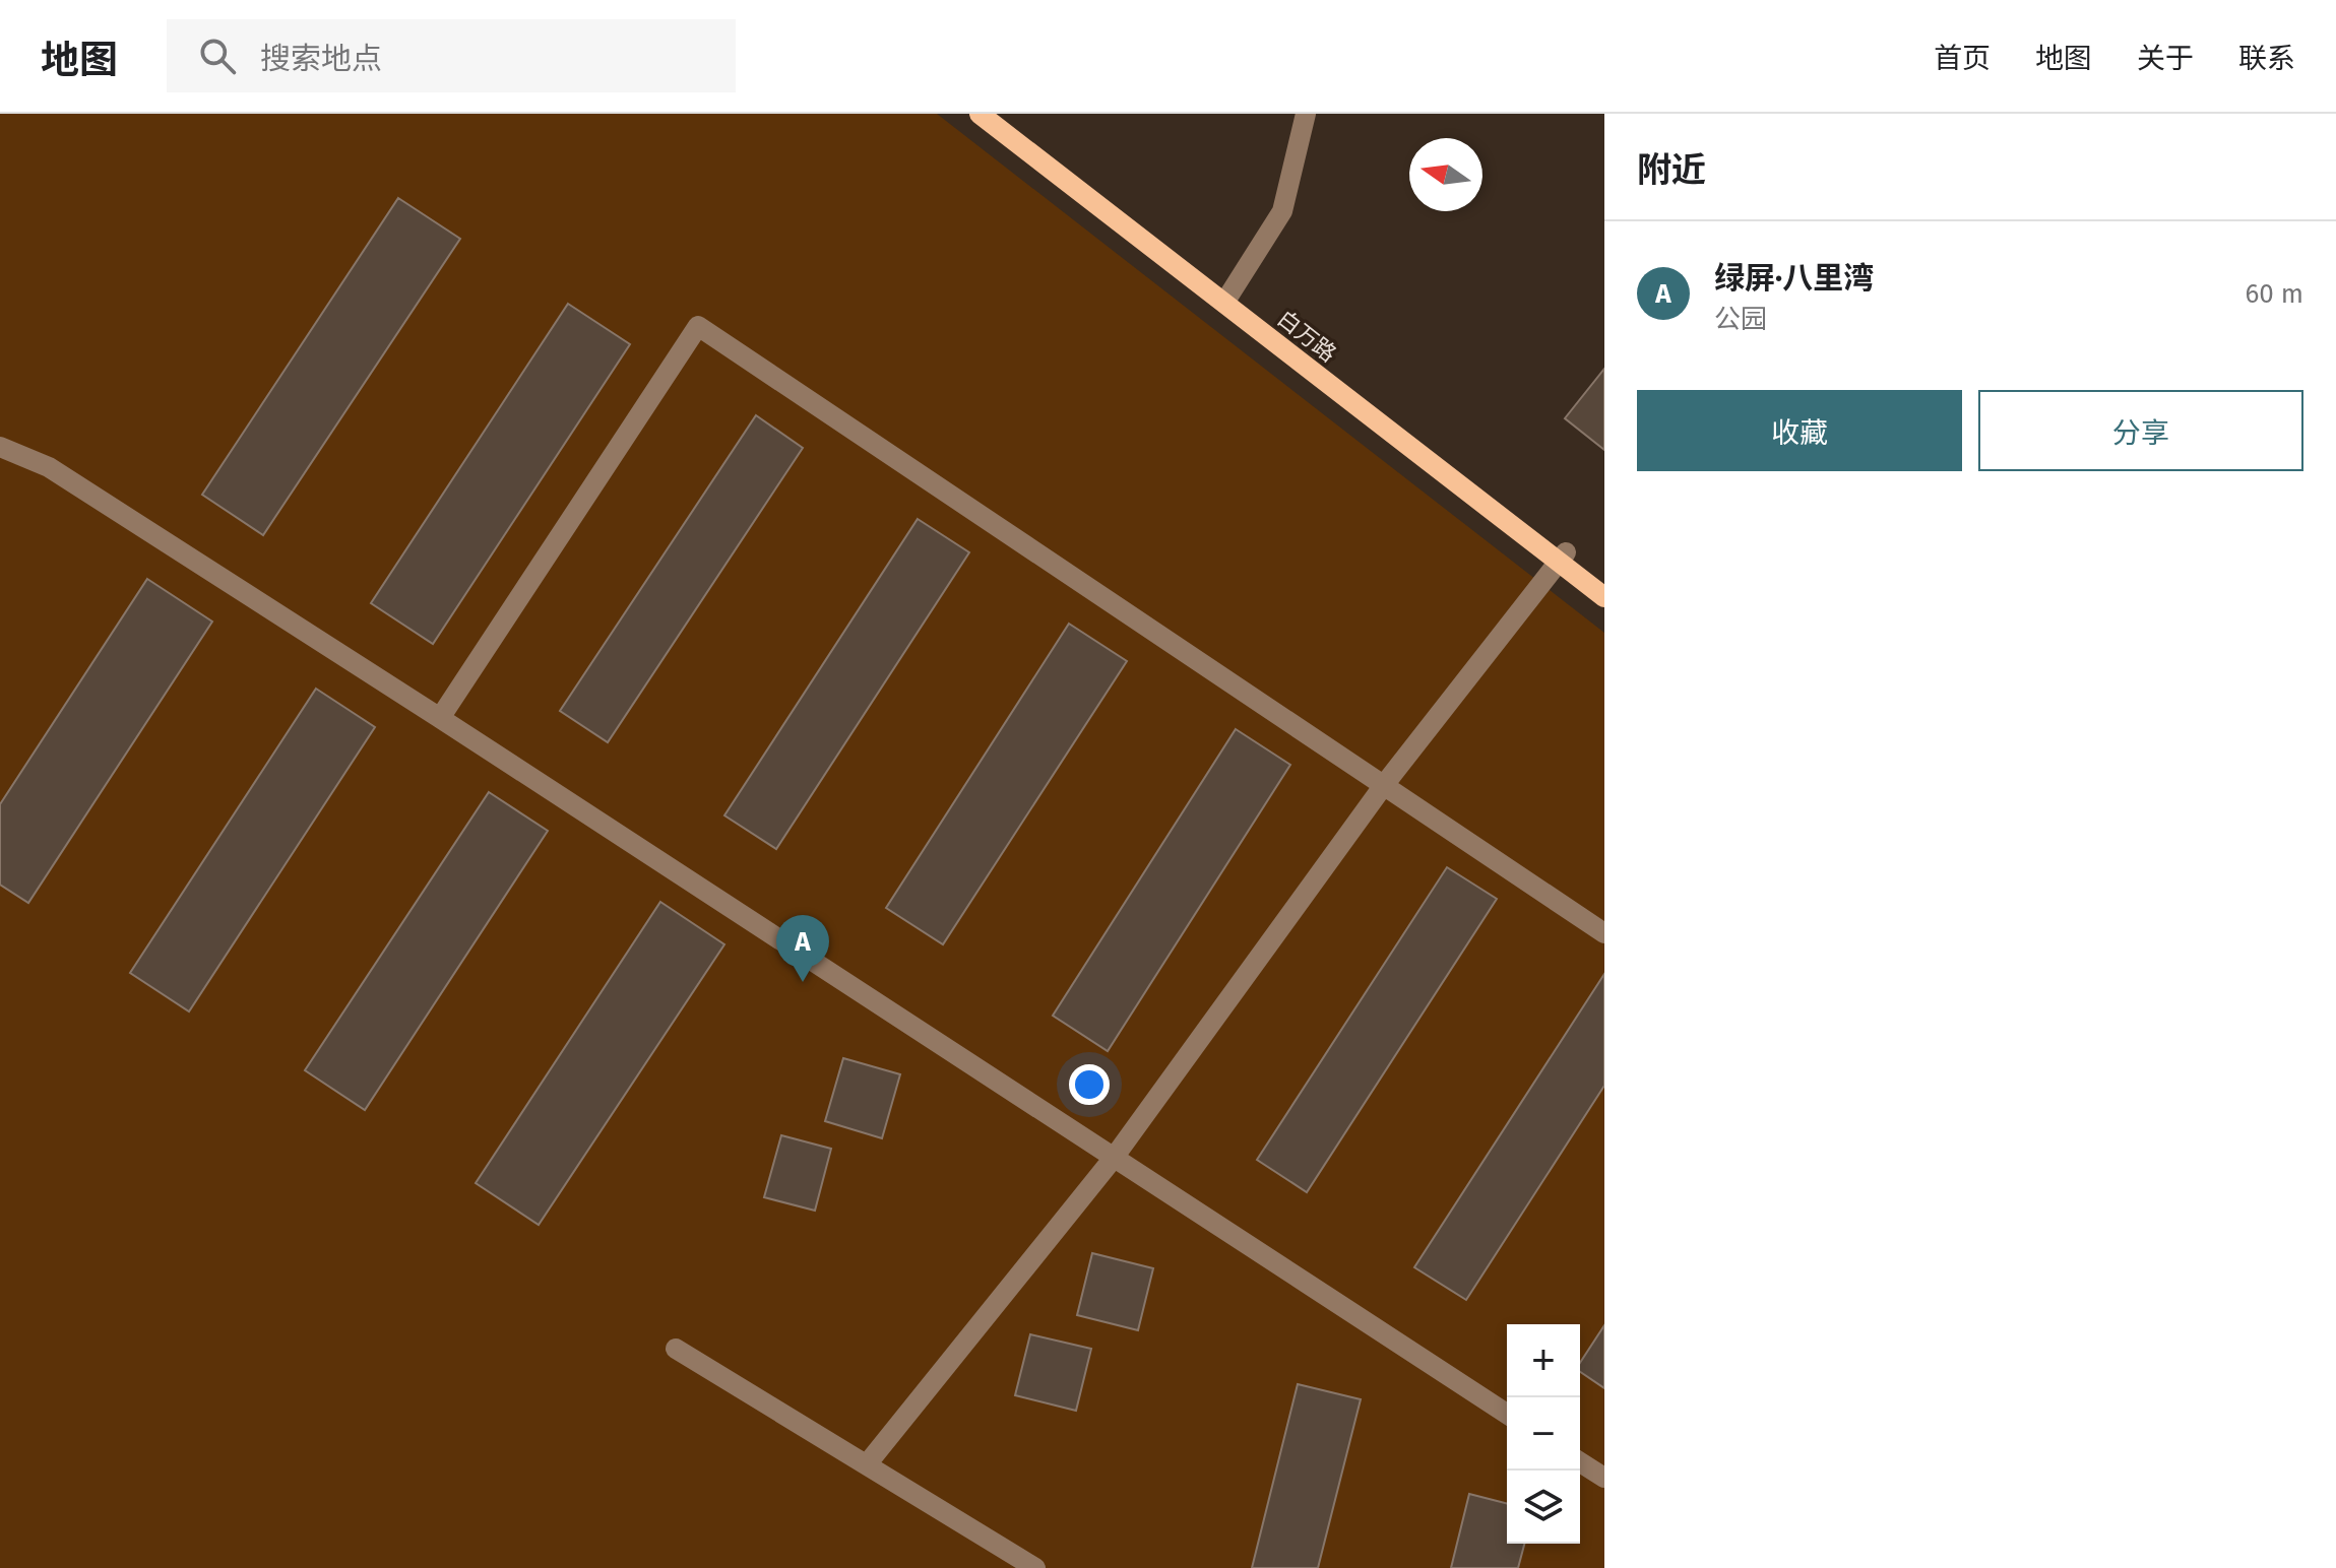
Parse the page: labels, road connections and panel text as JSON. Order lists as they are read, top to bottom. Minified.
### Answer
{"streets":{"main road":["白万路"]},"north":"left","page":{"header":"地图","search":"搜索地点","nav":["首页","地图","关于","联系"],"heading":"附近","list":[{"mark":"A","name":"绿屏·八里湾","note":"公园","value":"60 m"}],"buttons":["收藏","分享"],"pins":"A","map_buttons":["+","−"]}}
